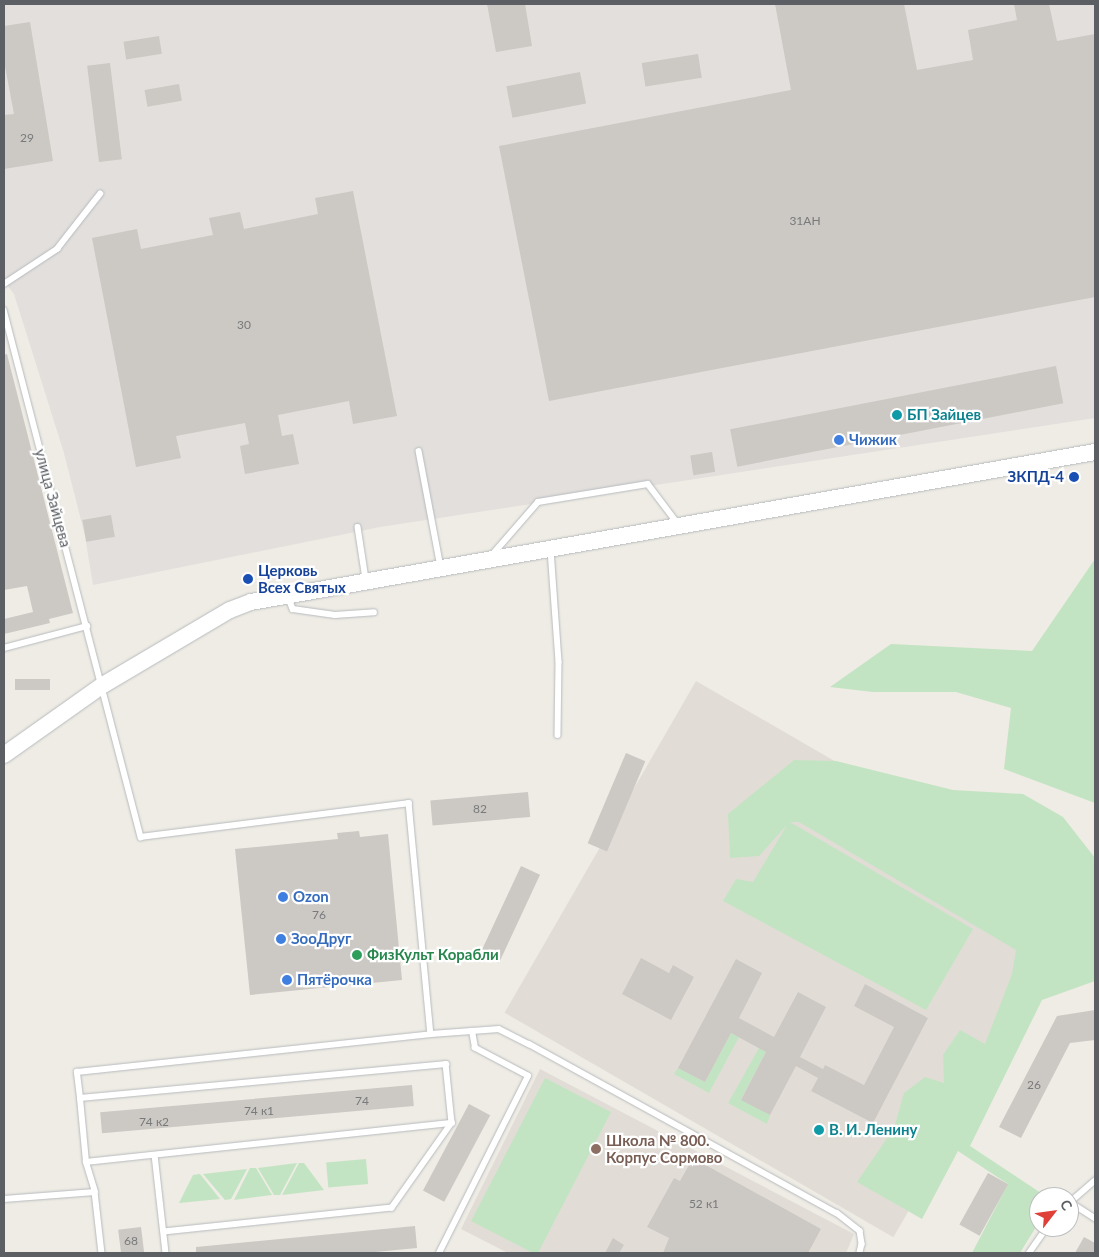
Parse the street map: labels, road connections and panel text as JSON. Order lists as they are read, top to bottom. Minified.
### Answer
{"streets":{"lane":["улица Зайцева"]},"places":["БП Зайцев","Чижик","ЗКПД-4","Церковь Всех Святых","Ozon","ЗооДруг","ФизКульт Корабли","Пятёрочка","В. И. Ленину","Школа № 800. Корпус Сормово"],"house_numbers":["29","31АН","30","82","76","26","74","74 к1","74 к2","52 к1","68"],"north":"top right"}
